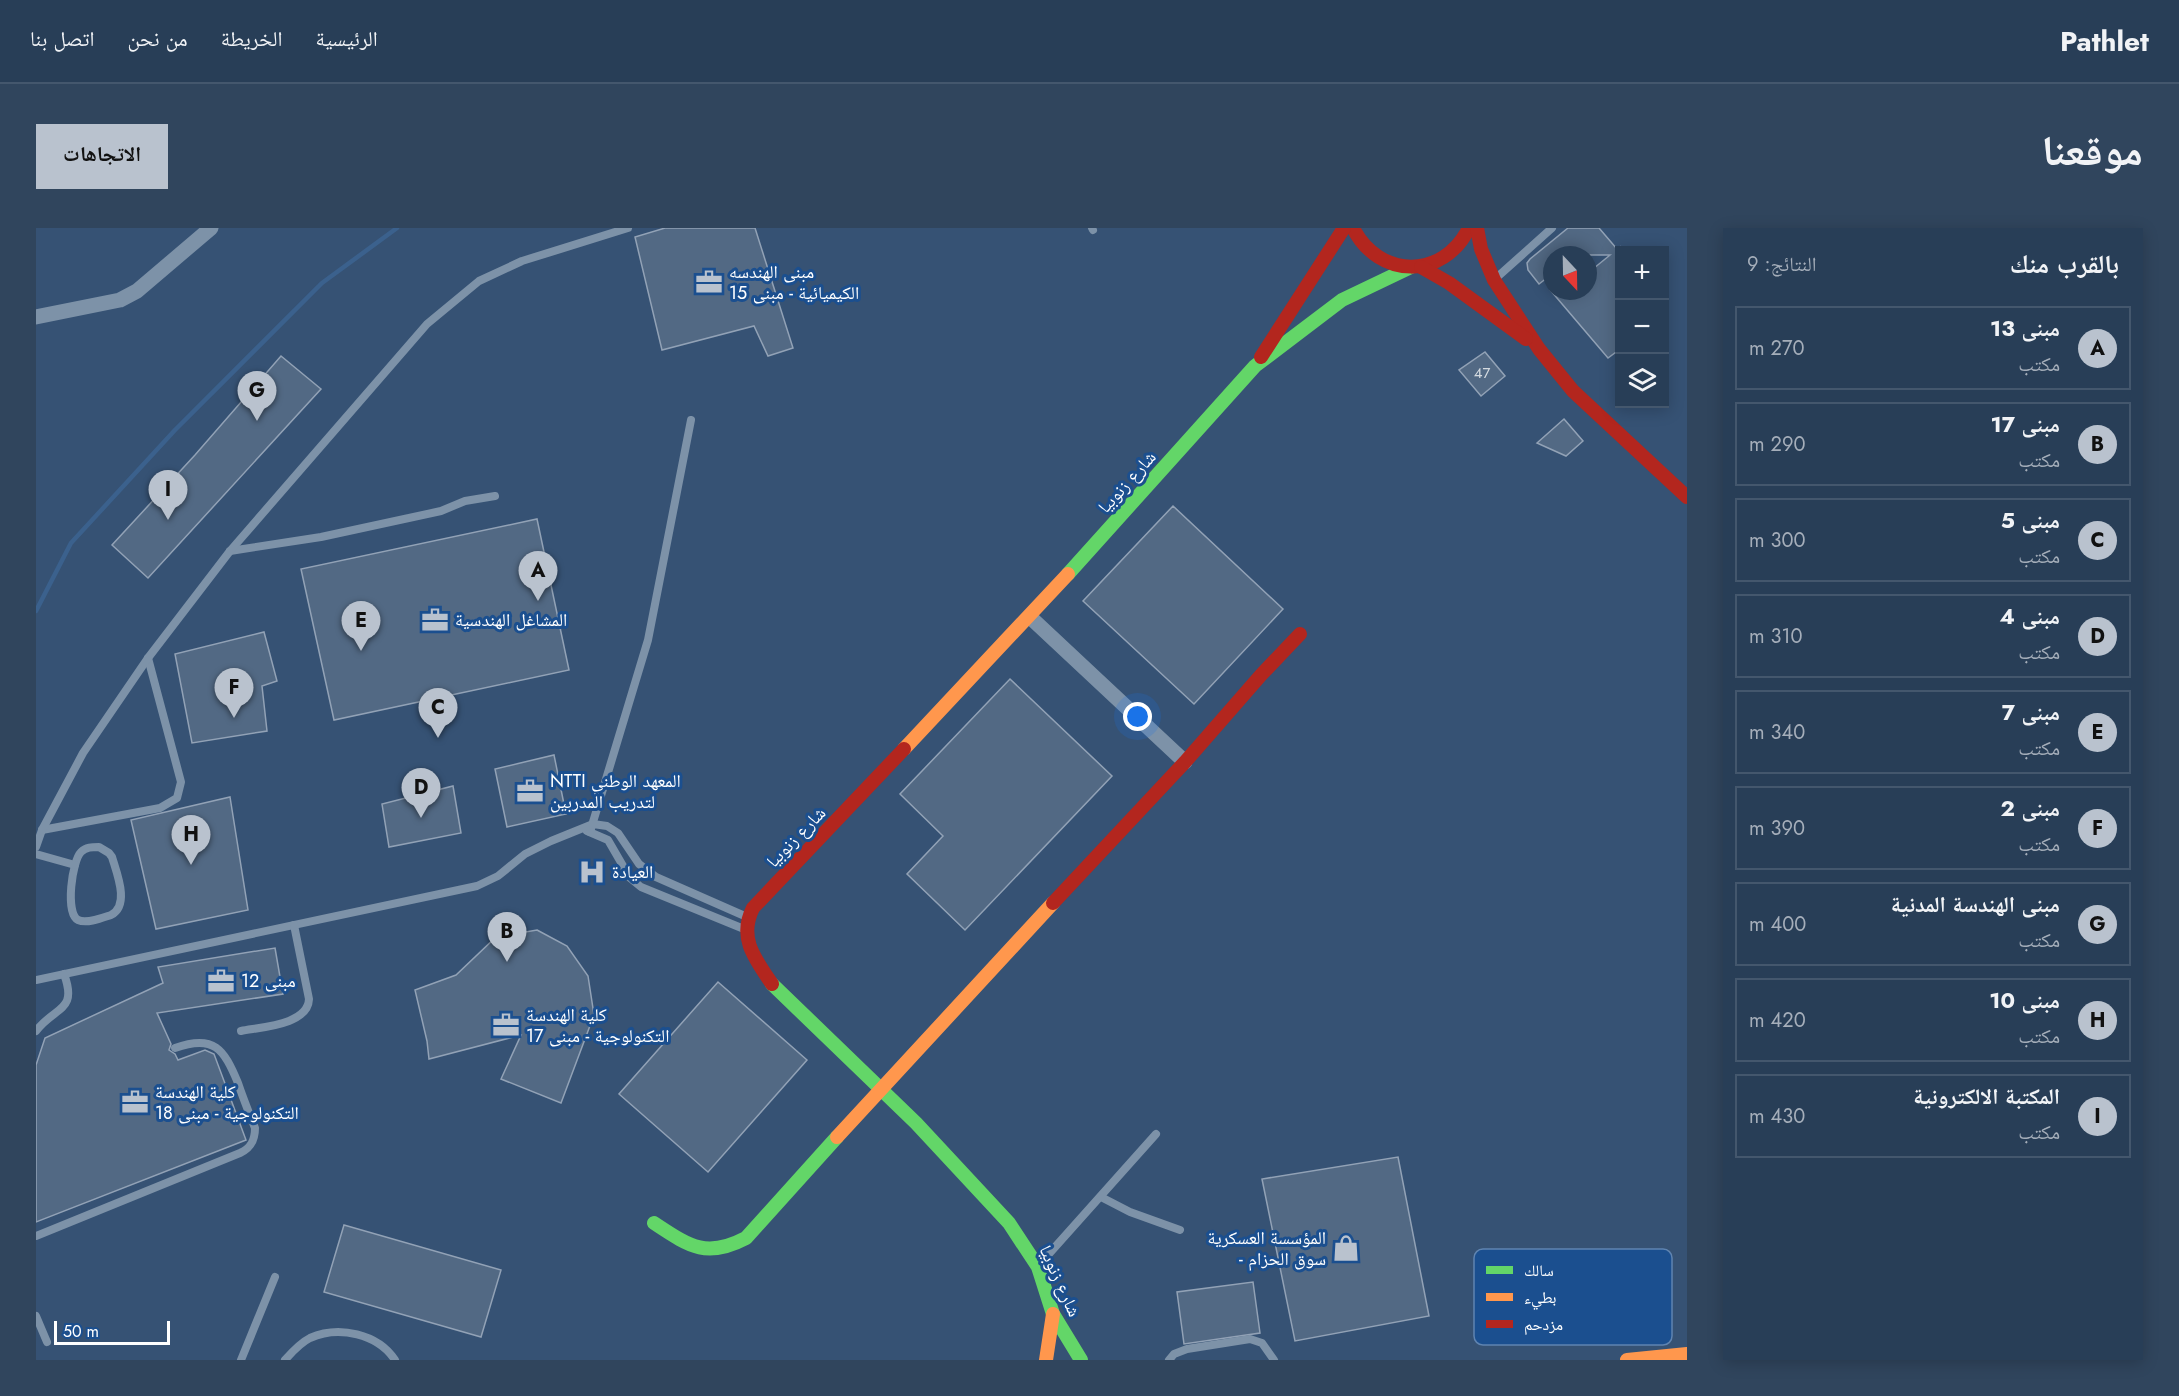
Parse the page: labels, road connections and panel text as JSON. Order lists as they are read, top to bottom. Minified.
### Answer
{"streets":{"main road":["شارع زنوبيا"]},"places":{"office":["مبنى الهندسه الكيميائية - مبنى 15","المشاغل الهندسية","NTTI المعهد الوطني لتدريب المدربين","مبنى 12","كلية الهندسة التكنولوجية - مبنى 17","كلية الهندسة التكنولوجية - مبنى 18"],"hospital":["العيادة"],"shop":["المؤسسة العسكرية - سوق الحزام"]},"house_numbers":["47"],"legend":["سالك","بطيء","مزدحم"],"scale_bar":"50 m","north":"bottom","page":{"header":"Pathlet","nav":["الرئيسية","الخريطة","من نحن","اتصل بنا"],"title":"موقعنا","buttons":"الاتجاهات","heading":["بالقرب منك","النتائج: 9"],"map_buttons":["+","−"],"list":[{"mark":"A","name":"مبنى 13","note":"مكتب","value":"270 m"},{"mark":"B","name":"مبنى 17","note":"مكتب","value":"290 m"},{"mark":"C","name":"مبنى 5","note":"مكتب","value":"300 m"},{"mark":"D","name":"مبنى 4","note":"مكتب","value":"310 m"},{"mark":"E","name":"مبنى 7","note":"مكتب","value":"340 m"},{"mark":"F","name":"مبنى 2","note":"مكتب","value":"390 m"},{"mark":"G","name":"مبنى الهندسة المدنية","note":"مكتب","value":"400 m"},{"mark":"H","name":"مبنى 10","note":"مكتب","value":"420 m"},{"mark":"I","name":"المكتبة الالكترونية","note":"مكتب","value":"430 m"}],"pins":["G","I","A","E","F","C","D","H","B"],"scale":"50 m"}}
